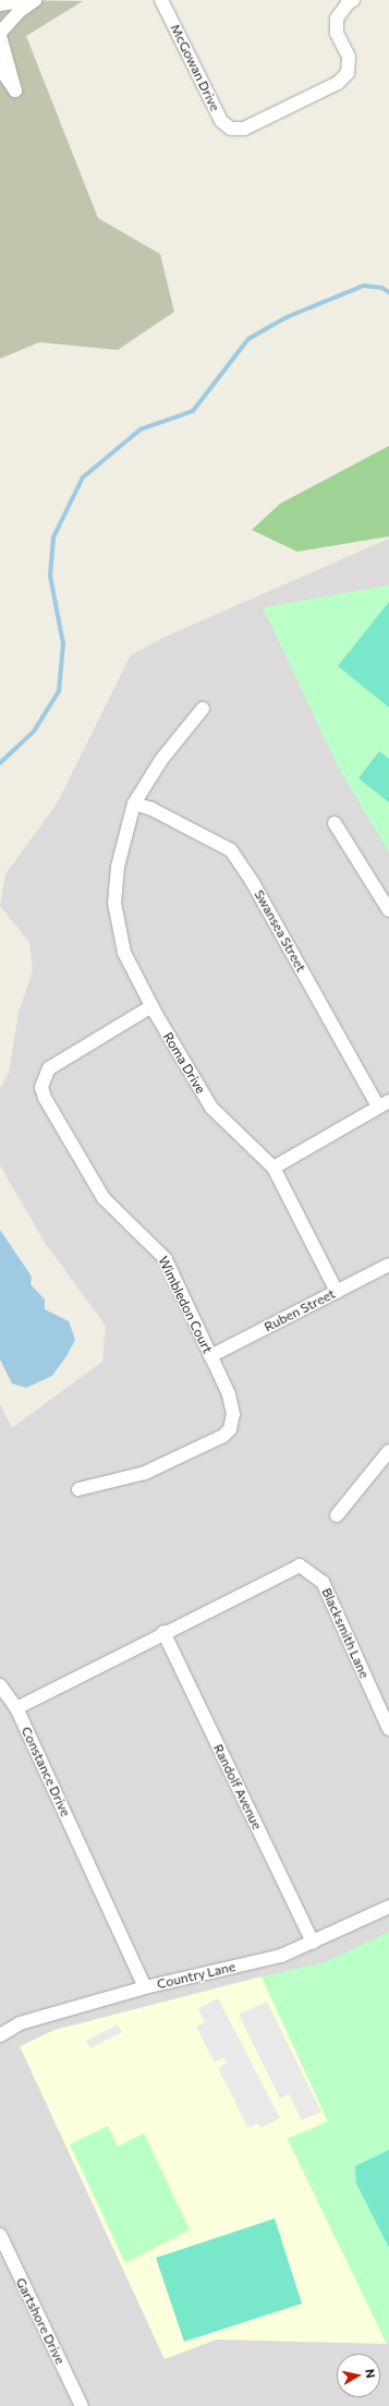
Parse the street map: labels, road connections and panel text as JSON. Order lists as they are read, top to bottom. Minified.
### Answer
{"streets":{"street":["McGowan Drive","Swansea Street","Roma Drive","Wimbledon Court","Ruben Street","Blacksmith Lane","Constance Drive","Randolf Avenue","Country Lane","Gartshore Drive"]},"crossings":[["Swansea Street","Roma Drive"],["Roma Drive","Wimbledon Court"],["Roma Drive","Ruben Street"],["Wimbledon Court","Ruben Street"],["Blacksmith Lane","Randolf Avenue"],["Constance Drive","Country Lane"],["Randolf Avenue","Country Lane"]],"north":"right"}
